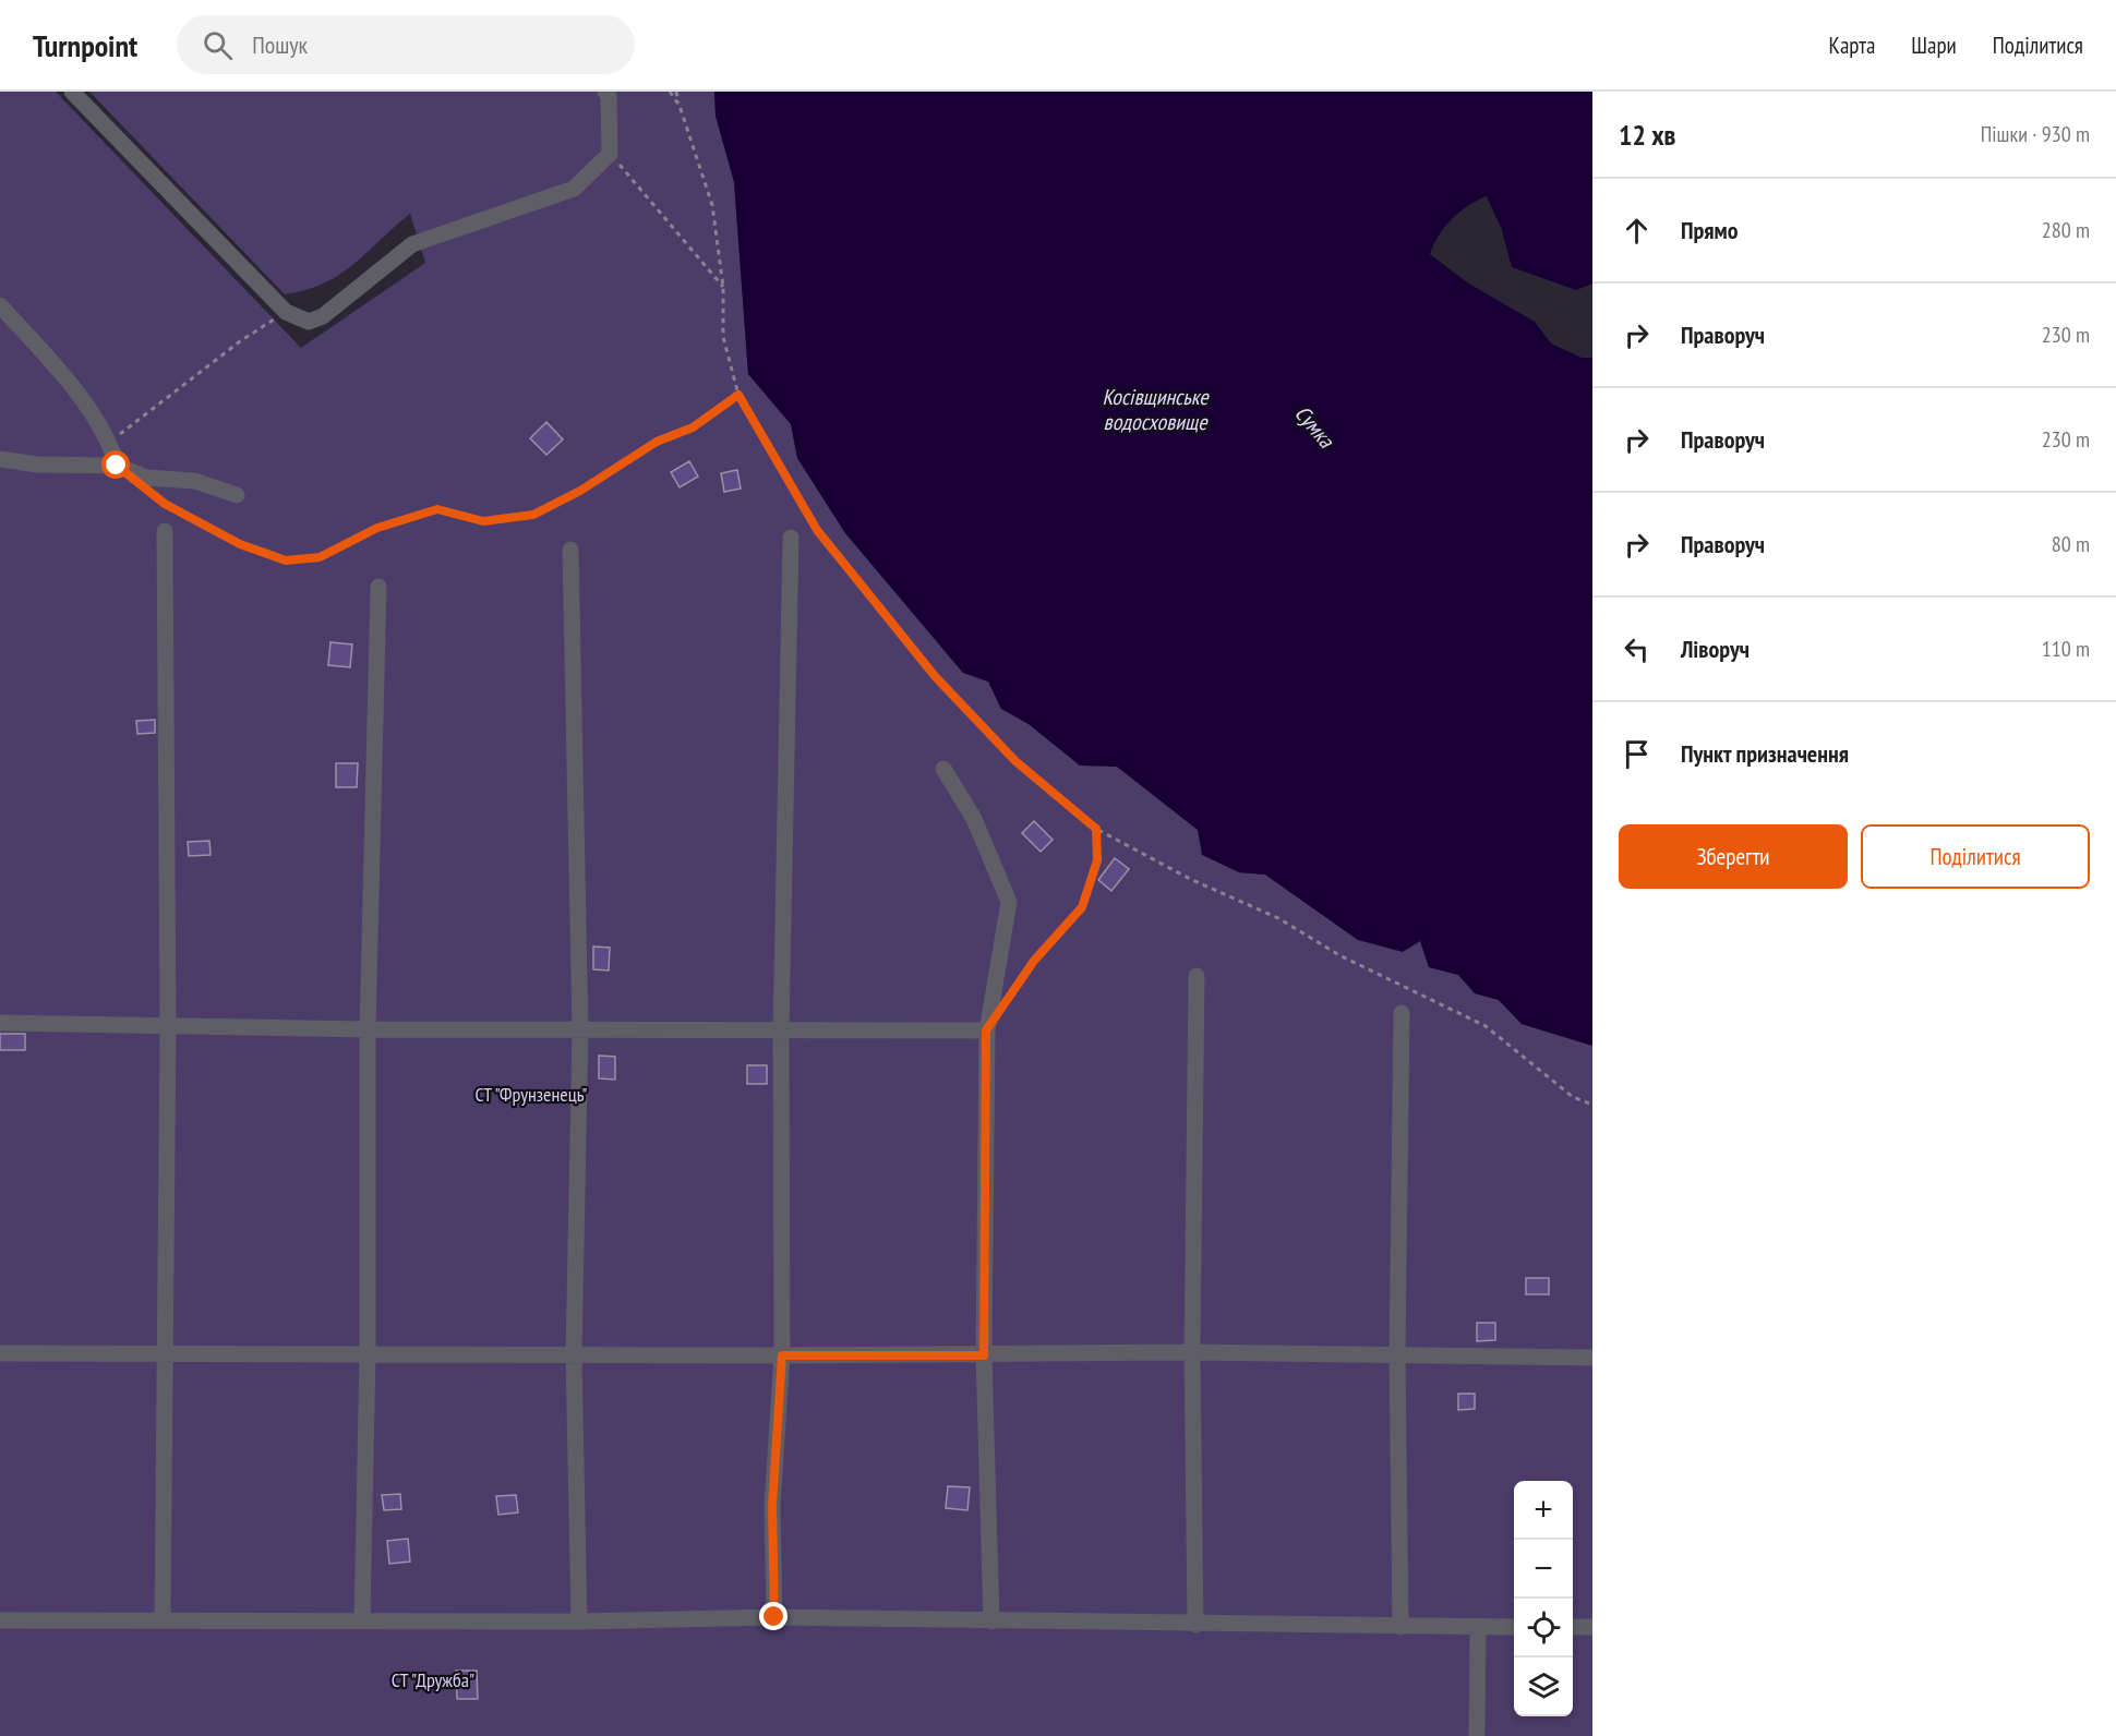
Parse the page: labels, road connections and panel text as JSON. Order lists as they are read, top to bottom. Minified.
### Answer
{"water":["Косівщинське водосховище","Сумка"],"parks":["СТ \"Фрунзенець\"","СТ \"Дружба\""],"page":{"header":"Turnpoint","search":"Пошук","nav":["Карта","Шари","Поділитися"],"heading":["12 хв","Пішки · 930 m"],"list":[["Прямо","280 m"],["Праворуч","230 m"],["Праворуч","230 m"],["Праворуч","80 m"],["Ліворуч","110 m"],"Пункт призначення"],"buttons":["Зберегти","Поділитися"],"map_buttons":["+","−"]}}
